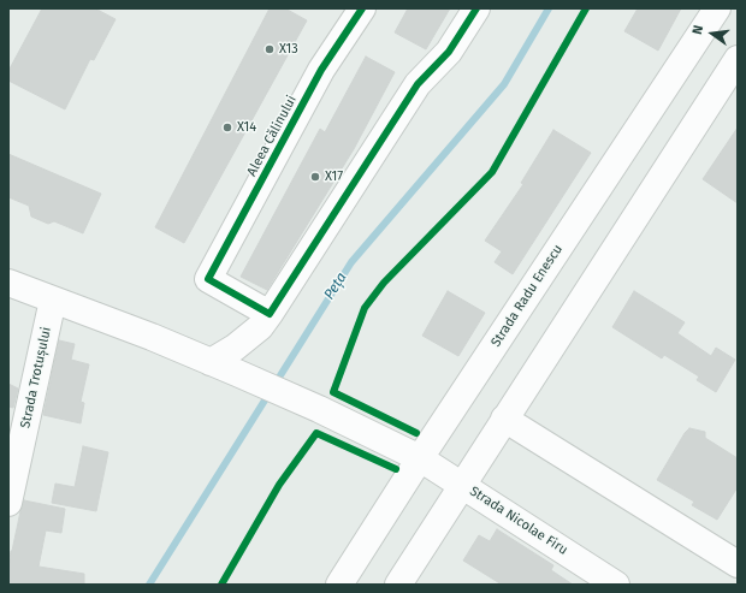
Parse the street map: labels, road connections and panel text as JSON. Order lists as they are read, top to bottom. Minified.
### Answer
{"streets":{"street":["Aleea Călinului","Strada Radu Enescu","Strada Trotușului","Strada Nicolae Firu"]},"crossings":[["Strada Radu Enescu","Strada Nicolae Firu"],["Strada Trotușului","Strada Nicolae Firu"]],"water":["Peța"],"places":["X13","X14","X17"],"north":"left"}
